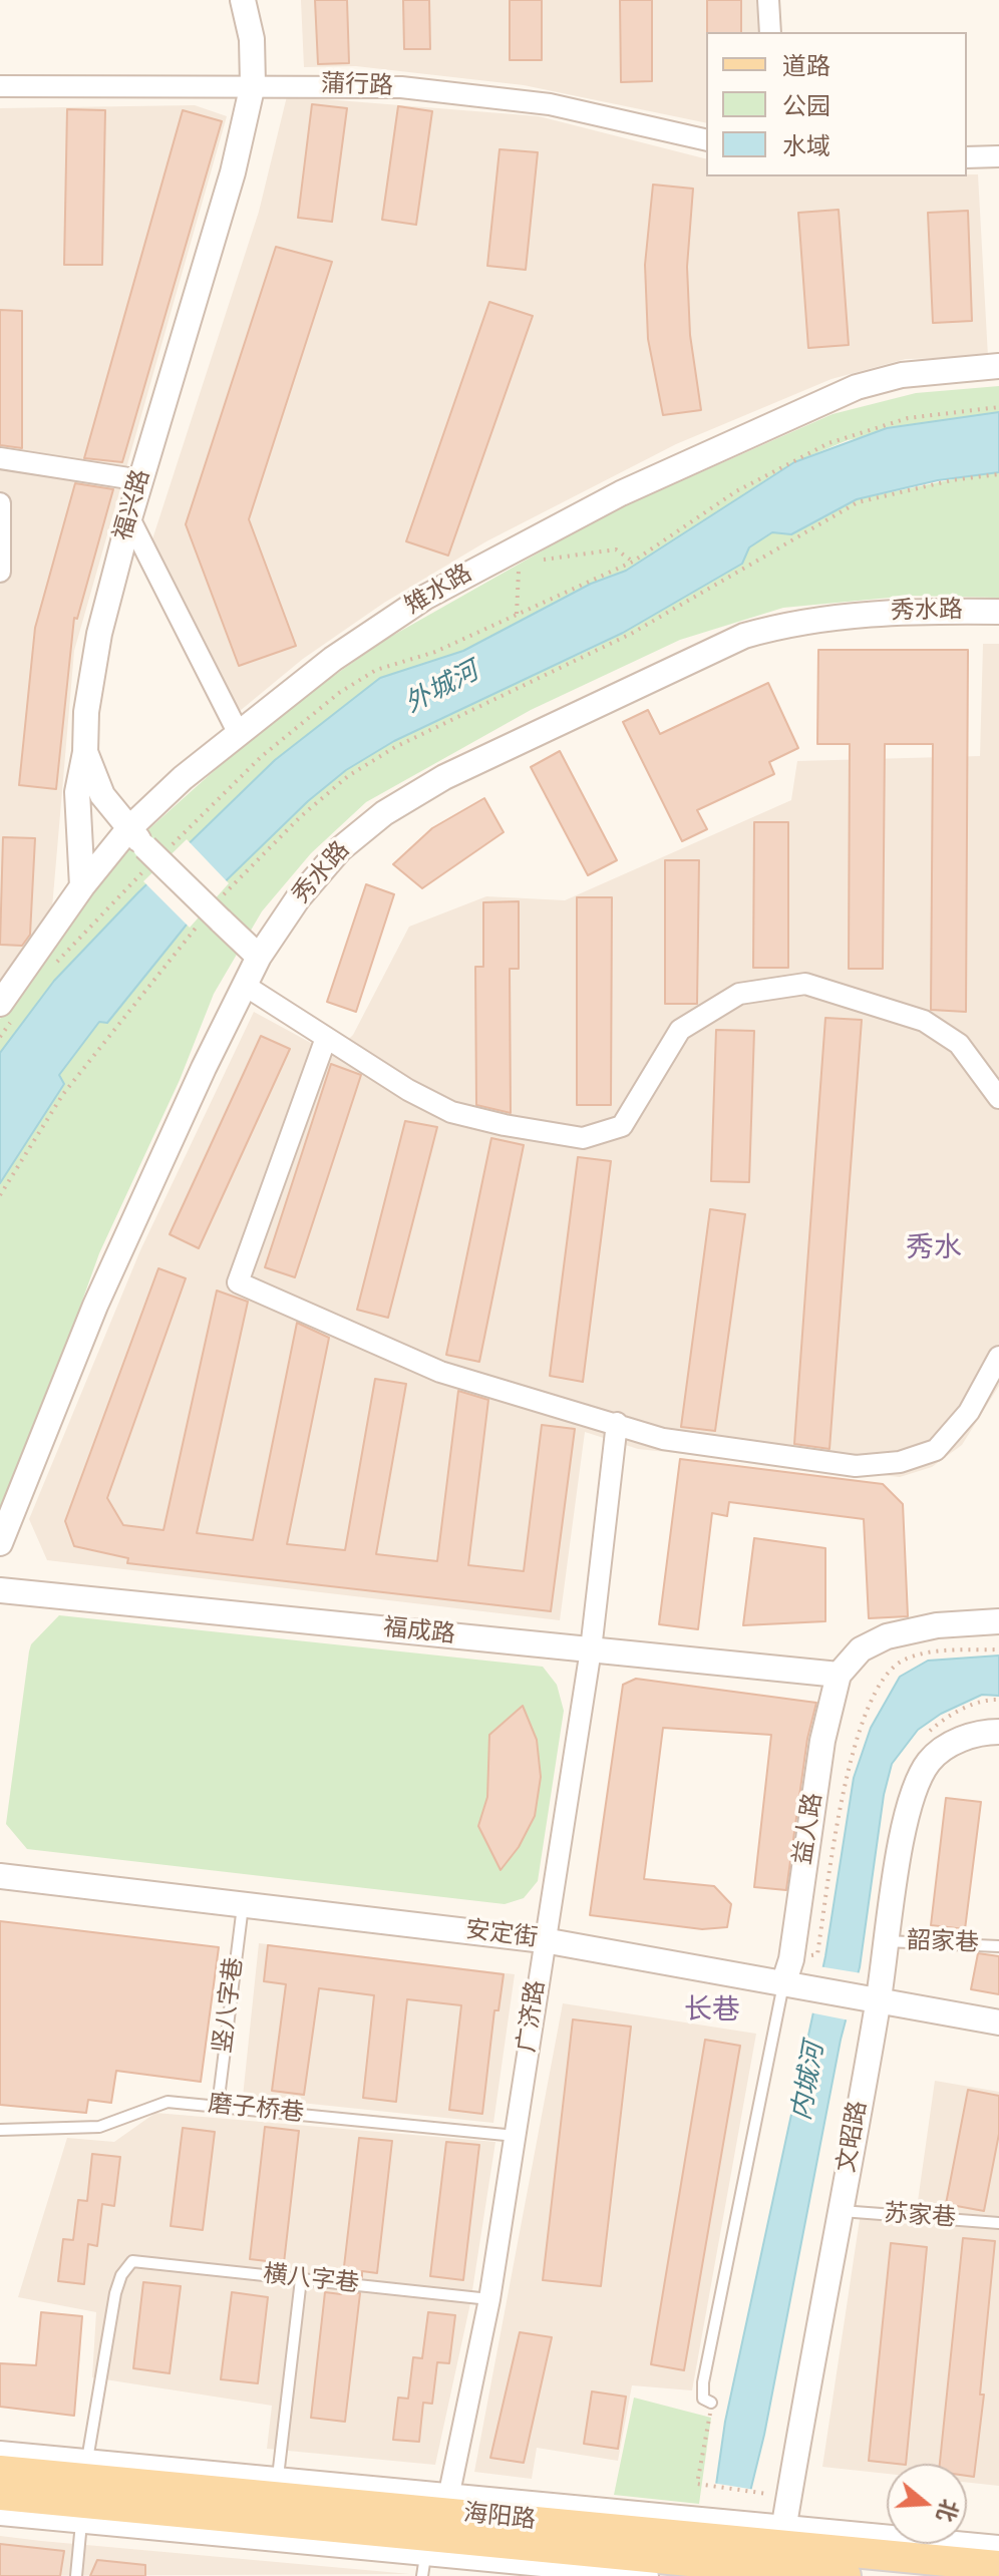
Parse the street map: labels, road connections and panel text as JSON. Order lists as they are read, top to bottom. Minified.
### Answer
{"streets":{"main road":["海阳路"],"street":["蒲行路","福兴路","雉水路","秀水路","福成路","益人路","安定街","广济路","文昭路"],"lane":["韶家巷","竖八字巷","磨子桥巷","苏家巷","横八字巷"]},"crossings":[["蒲行路","福兴路"],["福兴路","雉水路"],["福兴路","秀水路"],["福成路","益人路"],["福成路","广济路"],["益人路","安定街"],["安定街","竖八字巷"],["安定街","广济路"],["安定街","文昭路"],["韶家巷","文昭路"],["竖八字巷","磨子桥巷"],["广济路","磨子桥巷"],["广济路","横八字巷"],["广济路","海阳路"],["文昭路","苏家巷"],["文昭路","海阳路"]],"districts":["秀水","长巷"],"water":["外城河","内城河"],"legend":["道路","公园","水域"],"north":"right"}
